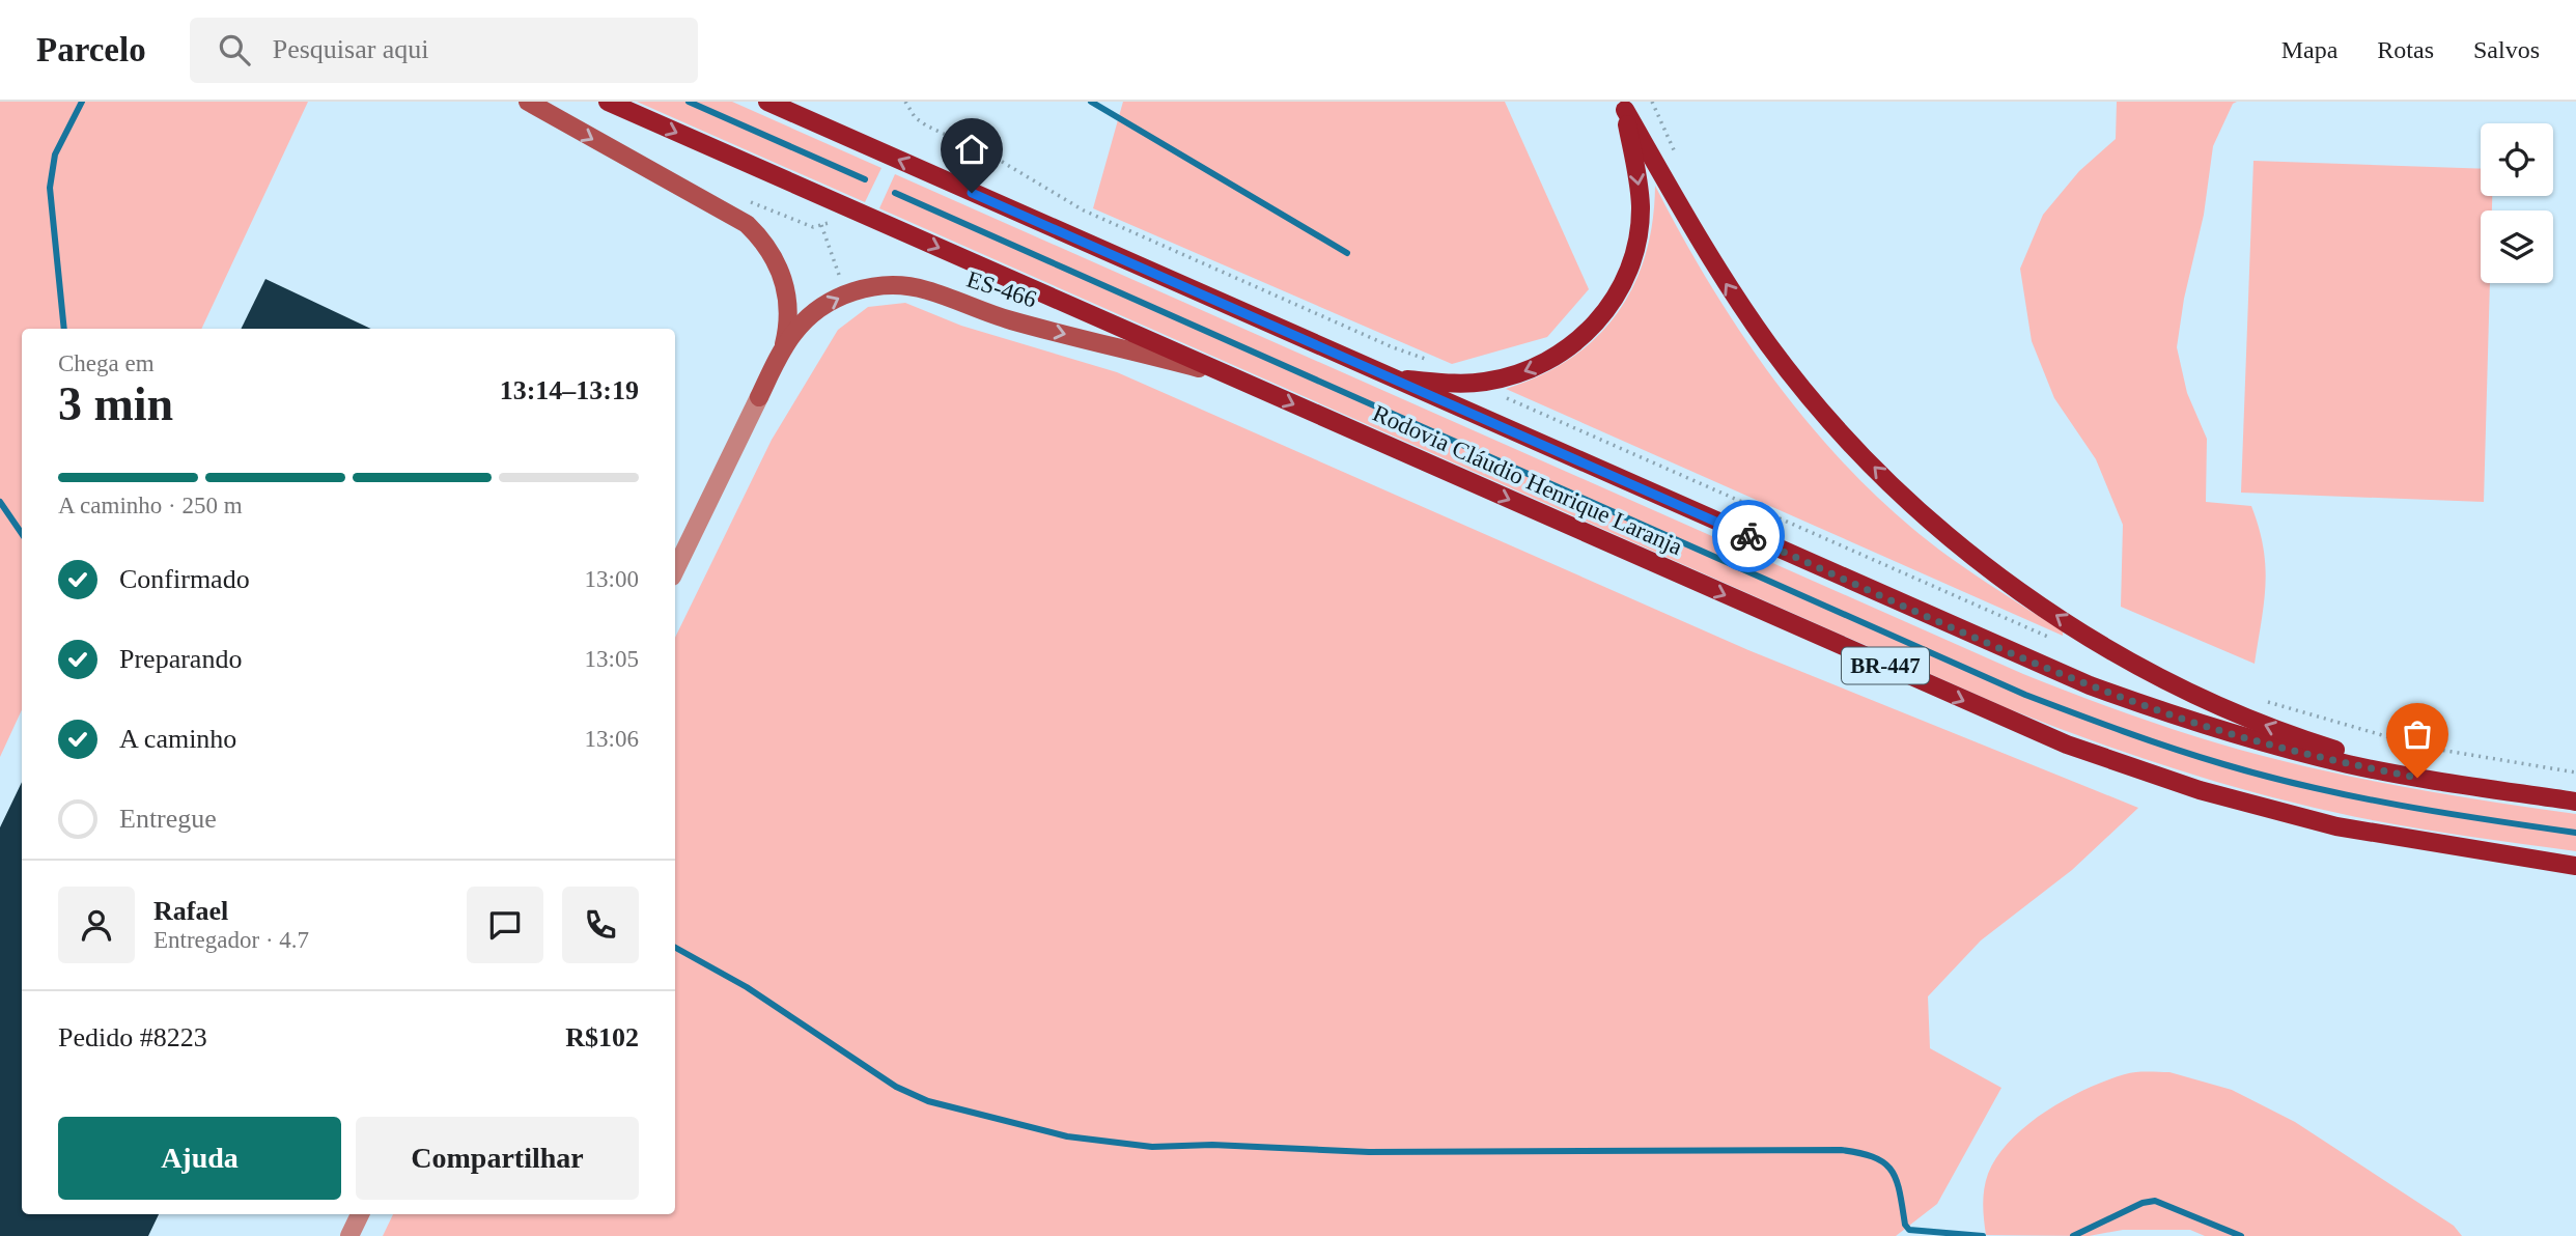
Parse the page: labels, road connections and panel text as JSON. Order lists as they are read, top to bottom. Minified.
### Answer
{"streets":{"main road":["Rodovia Cláudio Henrique Laranja","BR-447"],"street":["ES-466"]},"crossings":[["ES-466","Rodovia Cláudio Henrique Laranja"]],"one_way":["ES-466"],"page":{"header":"Parcelo","search":"Pesquisar aqui","nav":["Mapa","Rotas","Salvos"],"heading":["3 min","Chega em","13:14–13:19"],"panel":["Rafael","Entregador · 4.7","Pedido #8223","R$102"],"bar":"A caminho · 250 m","list":[["Confirmado","13:00"],["Preparando","13:05"],["A caminho","13:06"],"Entregue"],"buttons":["Ajuda","Compartilhar"]}}
